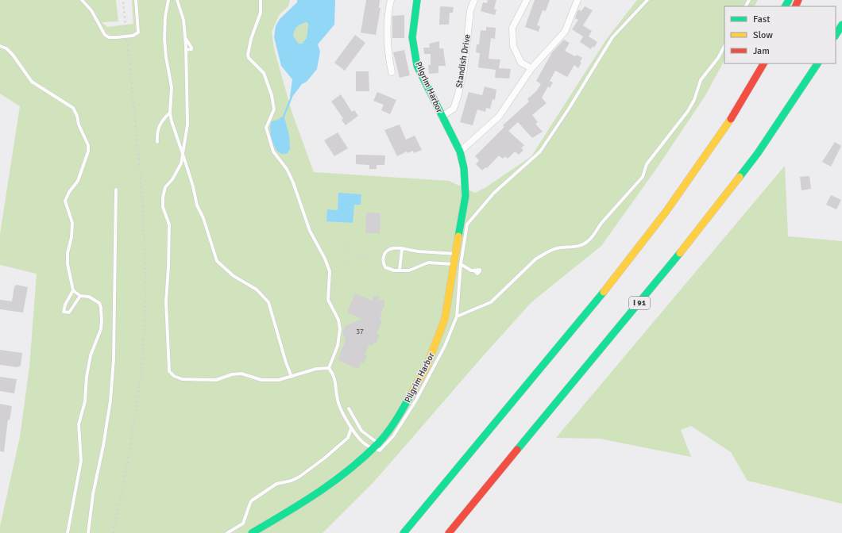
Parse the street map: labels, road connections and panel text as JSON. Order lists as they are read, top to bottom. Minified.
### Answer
{"streets":{"main road":["Pilgrim Harbor","I 91"],"street":["Standish Drive"]},"crossings":[["Standish Drive","Pilgrim Harbor"]],"house_numbers":["37"],"legend":["Fast","Slow","Jam"]}
